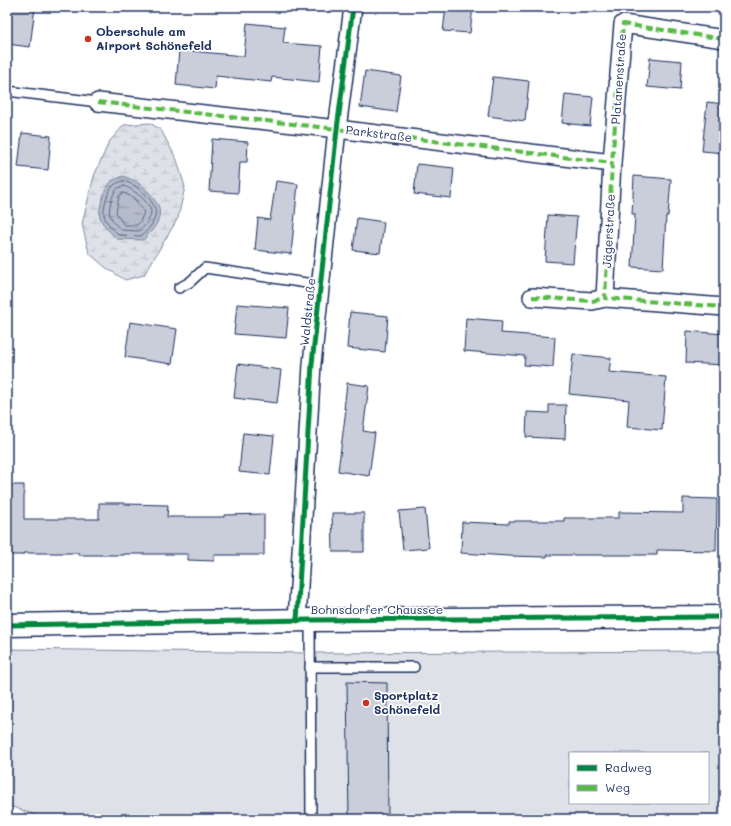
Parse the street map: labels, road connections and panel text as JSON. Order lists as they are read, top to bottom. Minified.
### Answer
{"streets":{"street":["Platanenstraße","Parkstraße","Jägerstraße","Waldstraße","Bohnsdorfer Chaussee"]},"crossings":[["Platanenstraße","Parkstraße"],["Platanenstraße","Jägerstraße"],["Parkstraße","Jägerstraße"],["Parkstraße","Waldstraße"],["Waldstraße","Bohnsdorfer Chaussee"]],"places":["Oberschule am Airport Schönefeld","Sportplatz Schönefeld"],"legend":["Radweg","Weg"]}
